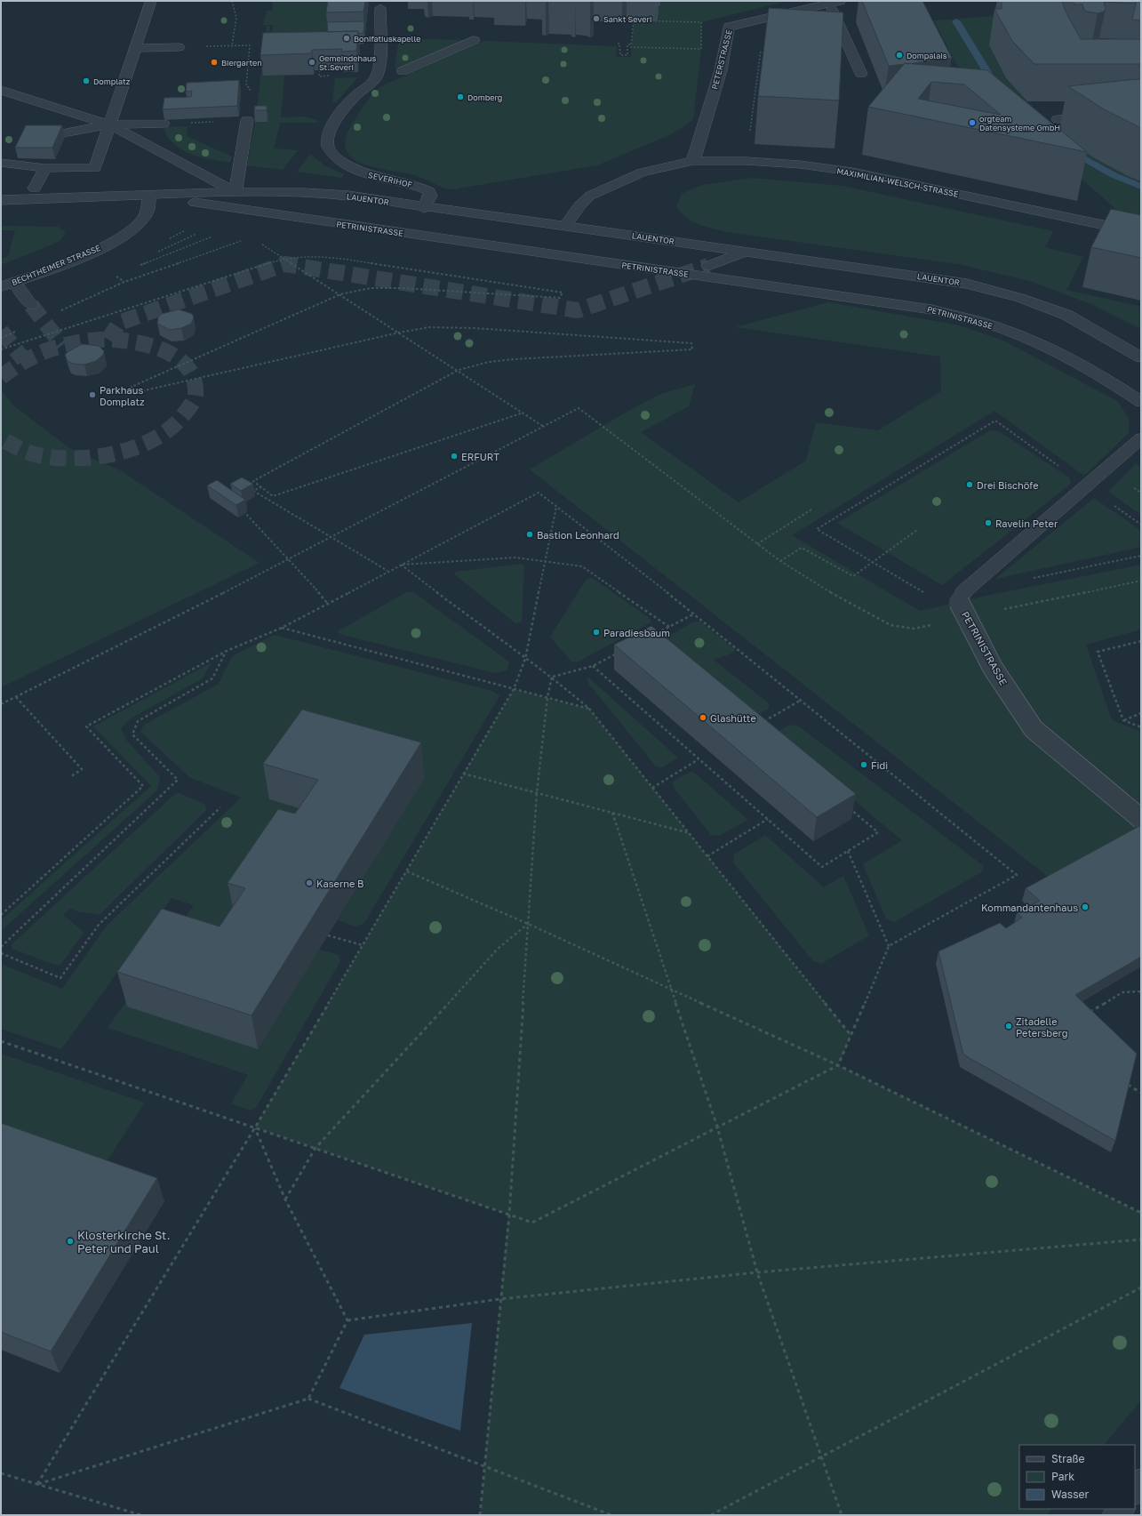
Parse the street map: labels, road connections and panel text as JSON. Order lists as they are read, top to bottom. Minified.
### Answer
{"streets":{"street":["PETERSTRASSE","SEVERIHOF","MAXIMILIAN-WELSCH-STRASSE","LAUENTOR","PETRINISTRASSE","BECHTHEIMER STRASSE"]},"crossings":[["PETERSTRASSE","MAXIMILIAN-WELSCH-STRASSE"],["SEVERIHOF","LAUENTOR"],["MAXIMILIAN-WELSCH-STRASSE","LAUENTOR"],["LAUENTOR","PETRINISTRASSE"],["LAUENTOR","BECHTHEIMER STRASSE"],["PETRINISTRASSE","BECHTHEIMER STRASSE"]],"places":["Sankt Severi","Bonifatiuskapelle","Dompalais","Biergarten","Gemeindehaus St.Severi","Domplatz","Domberg","orgteam Datensysteme GmbH","Parkhaus Domplatz","ERFURT","Drei Bischöfe","Ravelin Peter","Bastion Leonhard","Paradiesbaum","Glashütte","Fidi","Kaserne B","Kommandantenhaus","Zitadelle Petersberg","Klosterkirche St. Peter und Paul"],"legend":["Straße","Park","Wasser"]}
